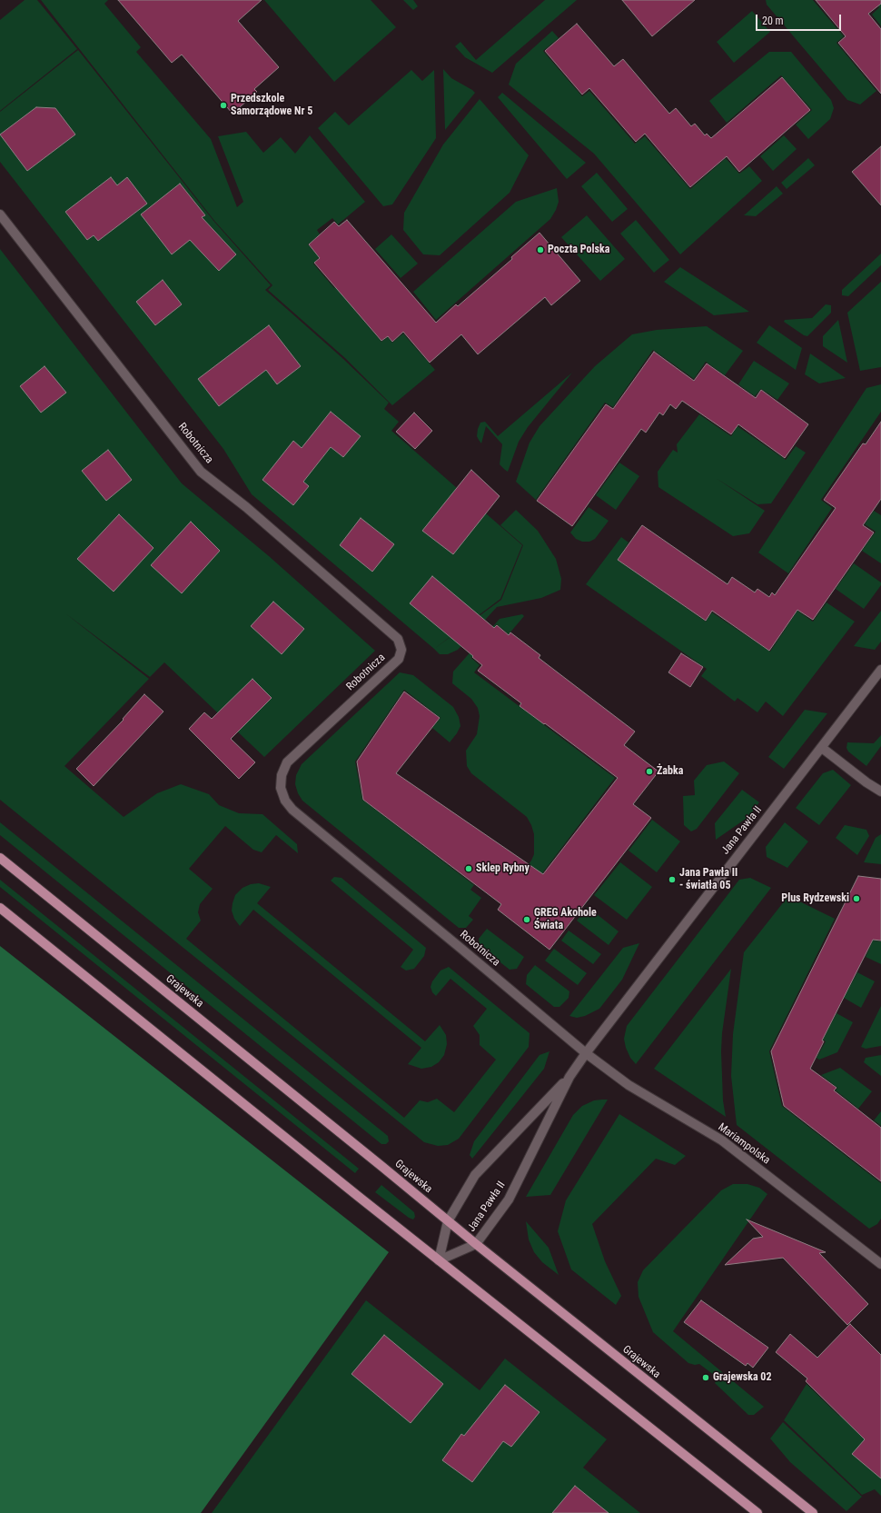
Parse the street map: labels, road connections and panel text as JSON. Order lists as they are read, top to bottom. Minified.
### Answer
{"streets":{"main road":["Grajewska"],"street":["Robotnicza","Jana Pawła II","Mariampolska"]},"crossings":[["Robotnicza","Jana Pawła II"],["Robotnicza","Mariampolska"],["Jana Pawła II","Grajewska"],["Jana Pawła II","Mariampolska"]],"places":["Przedszkole Samorządowe Nr 5","Poczta Polska","Żabka","Sklep Rybny","Jana Pawła II - światła 05","Plus Rydzewski","GREG Akohole Świata","Grajewska 02"],"scale_bar":"20 m"}
